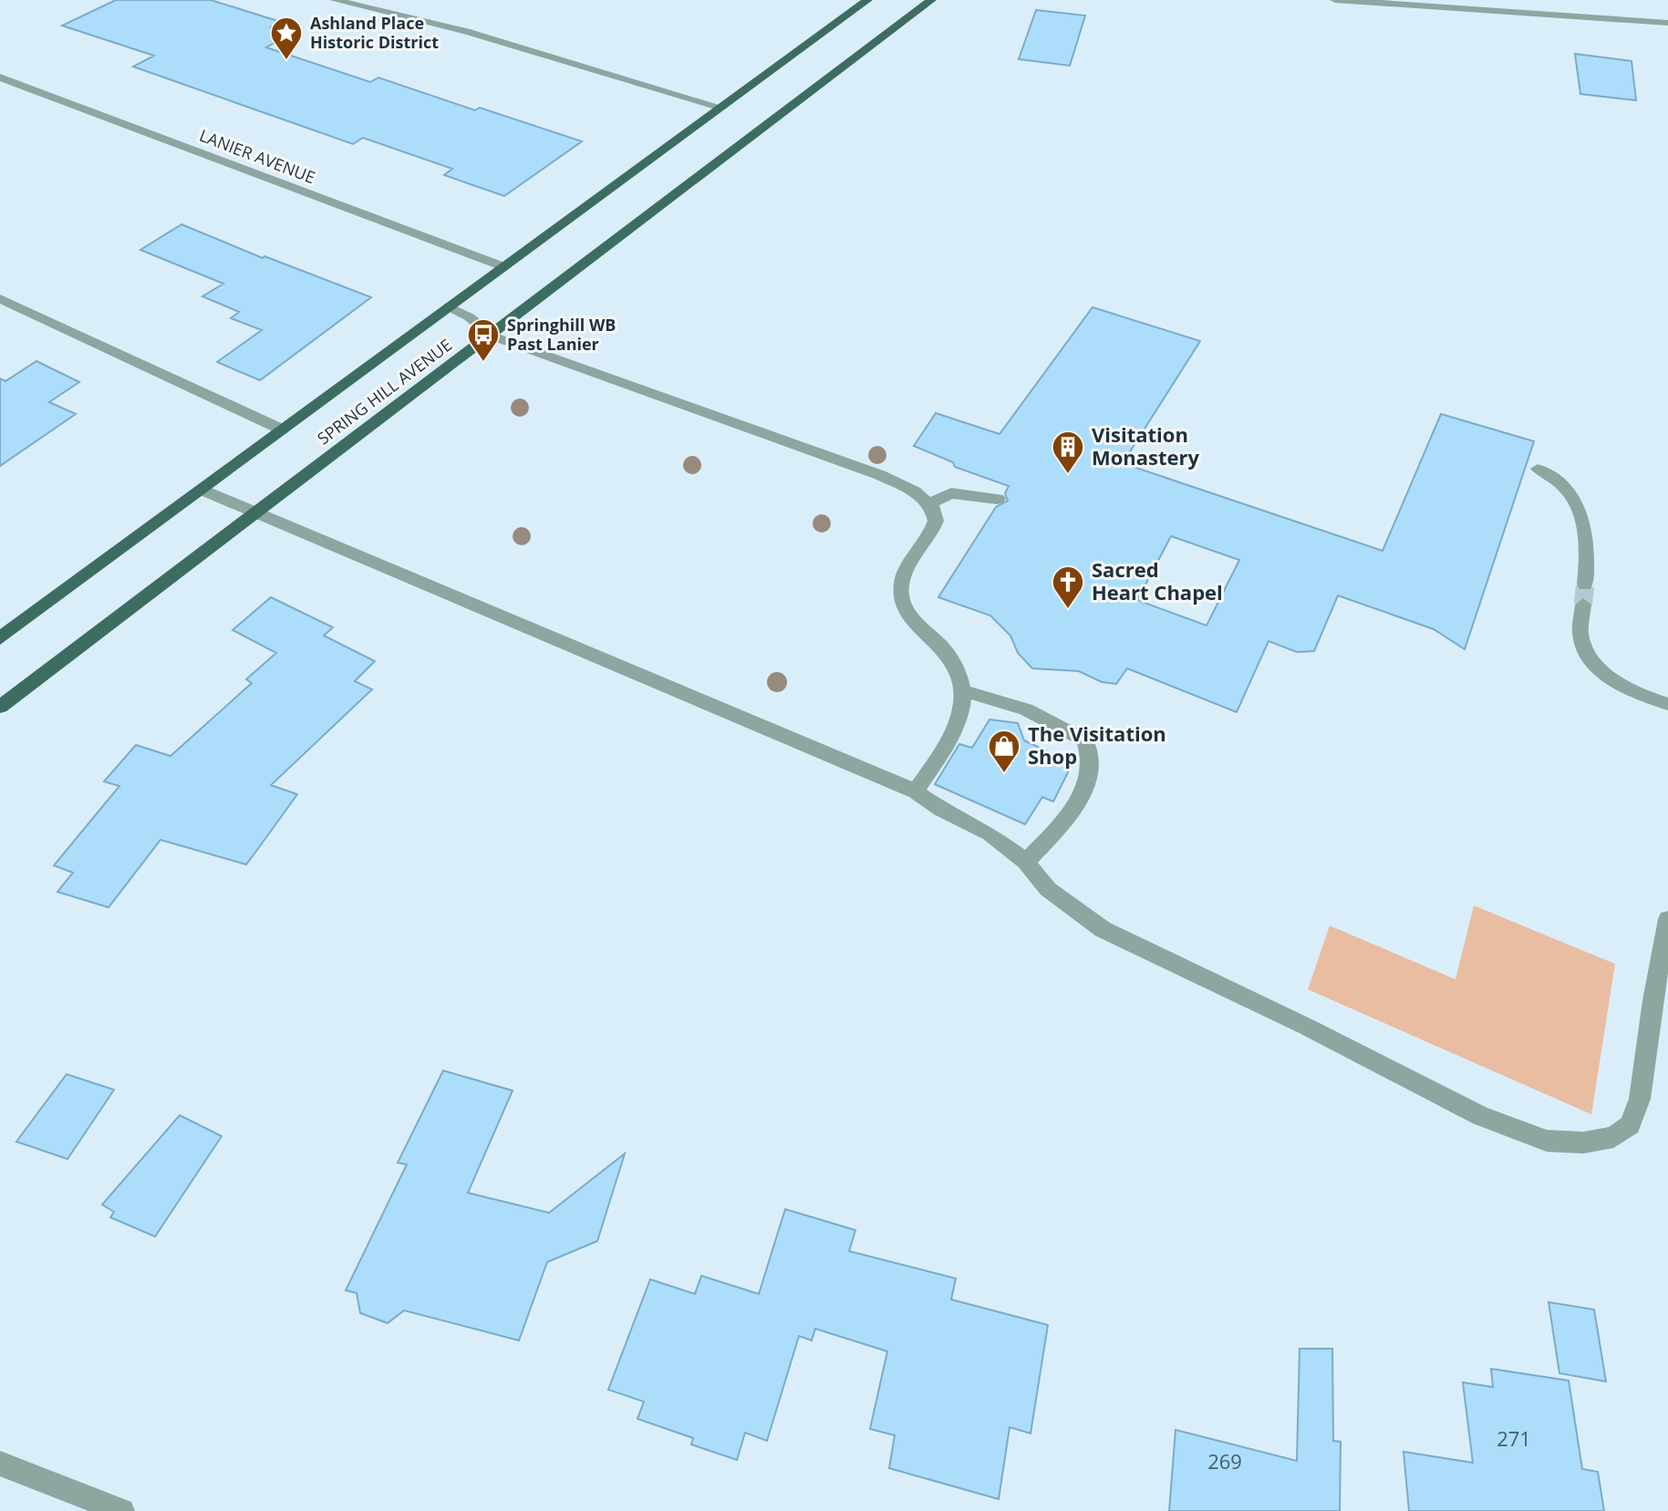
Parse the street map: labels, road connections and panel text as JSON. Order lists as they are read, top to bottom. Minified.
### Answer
{"streets":{"main road":["SPRING HILL AVENUE"],"street":["LANIER AVENUE"]},"crossings":[["LANIER AVENUE","SPRING HILL AVENUE"]],"places":{"place":["Ashland Place Historic District"],"bus stop":["Springhill WB Past Lanier"],"building":["Visitation Monastery"],"church":["Sacred Heart Chapel"],"shop":["The Visitation Shop"]},"house_numbers":["271","269"]}
